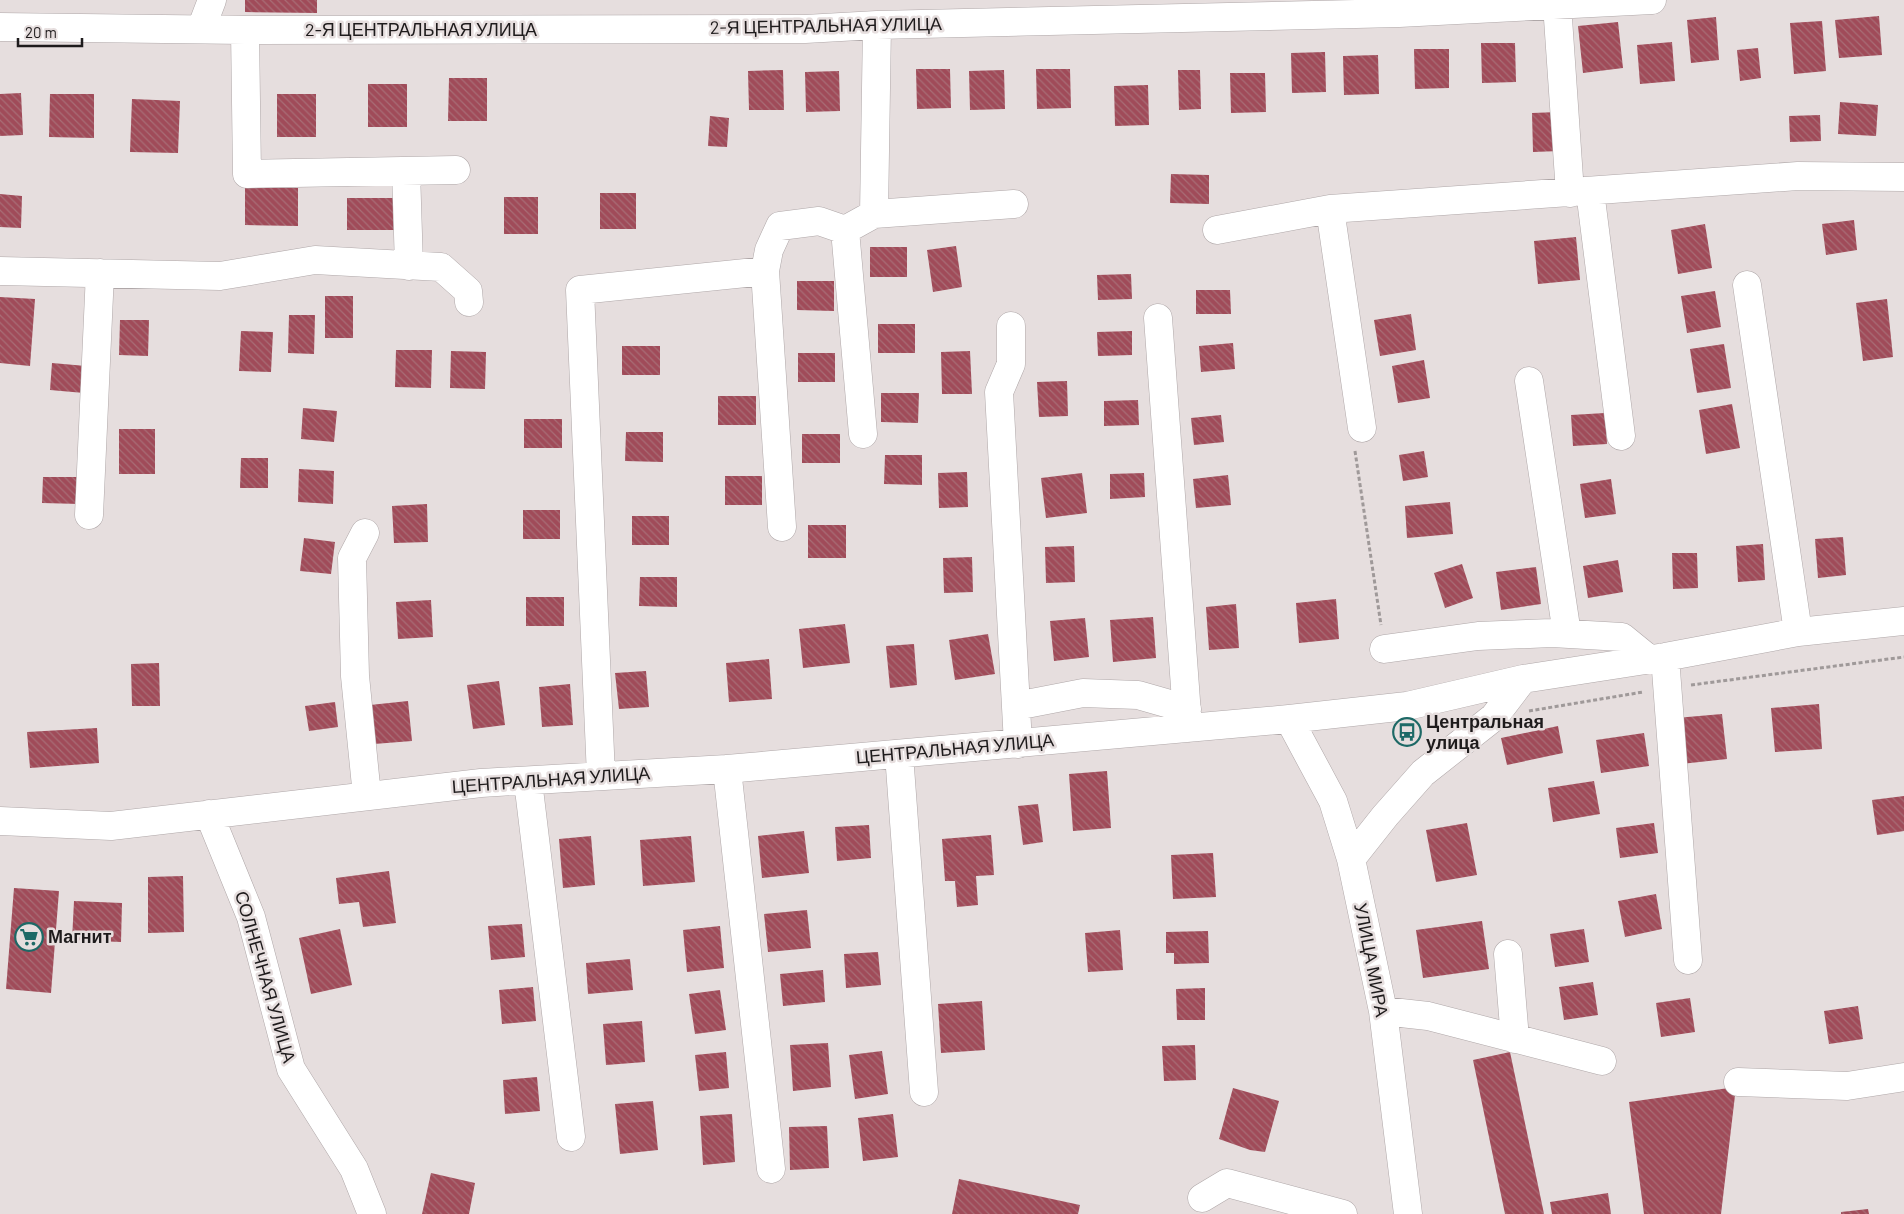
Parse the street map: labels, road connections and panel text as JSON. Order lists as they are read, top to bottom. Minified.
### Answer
{"streets":{"street":["2-Я ЦЕНТРАЛЬНАЯ УЛИЦА","ЦЕНТРАЛЬНАЯ УЛИЦА","УЛИЦА МИРА","СОЛНЕЧНАЯ УЛИЦА"]},"crossings":[["ЦЕНТРАЛЬНАЯ УЛИЦА","УЛИЦА МИРА"],["ЦЕНТРАЛЬНАЯ УЛИЦА","СОЛНЕЧНАЯ УЛИЦА"]],"places":{"bus stop":["Центральная улица"],"supermarket":["Магнит"]},"scale_bar":"20 m"}
